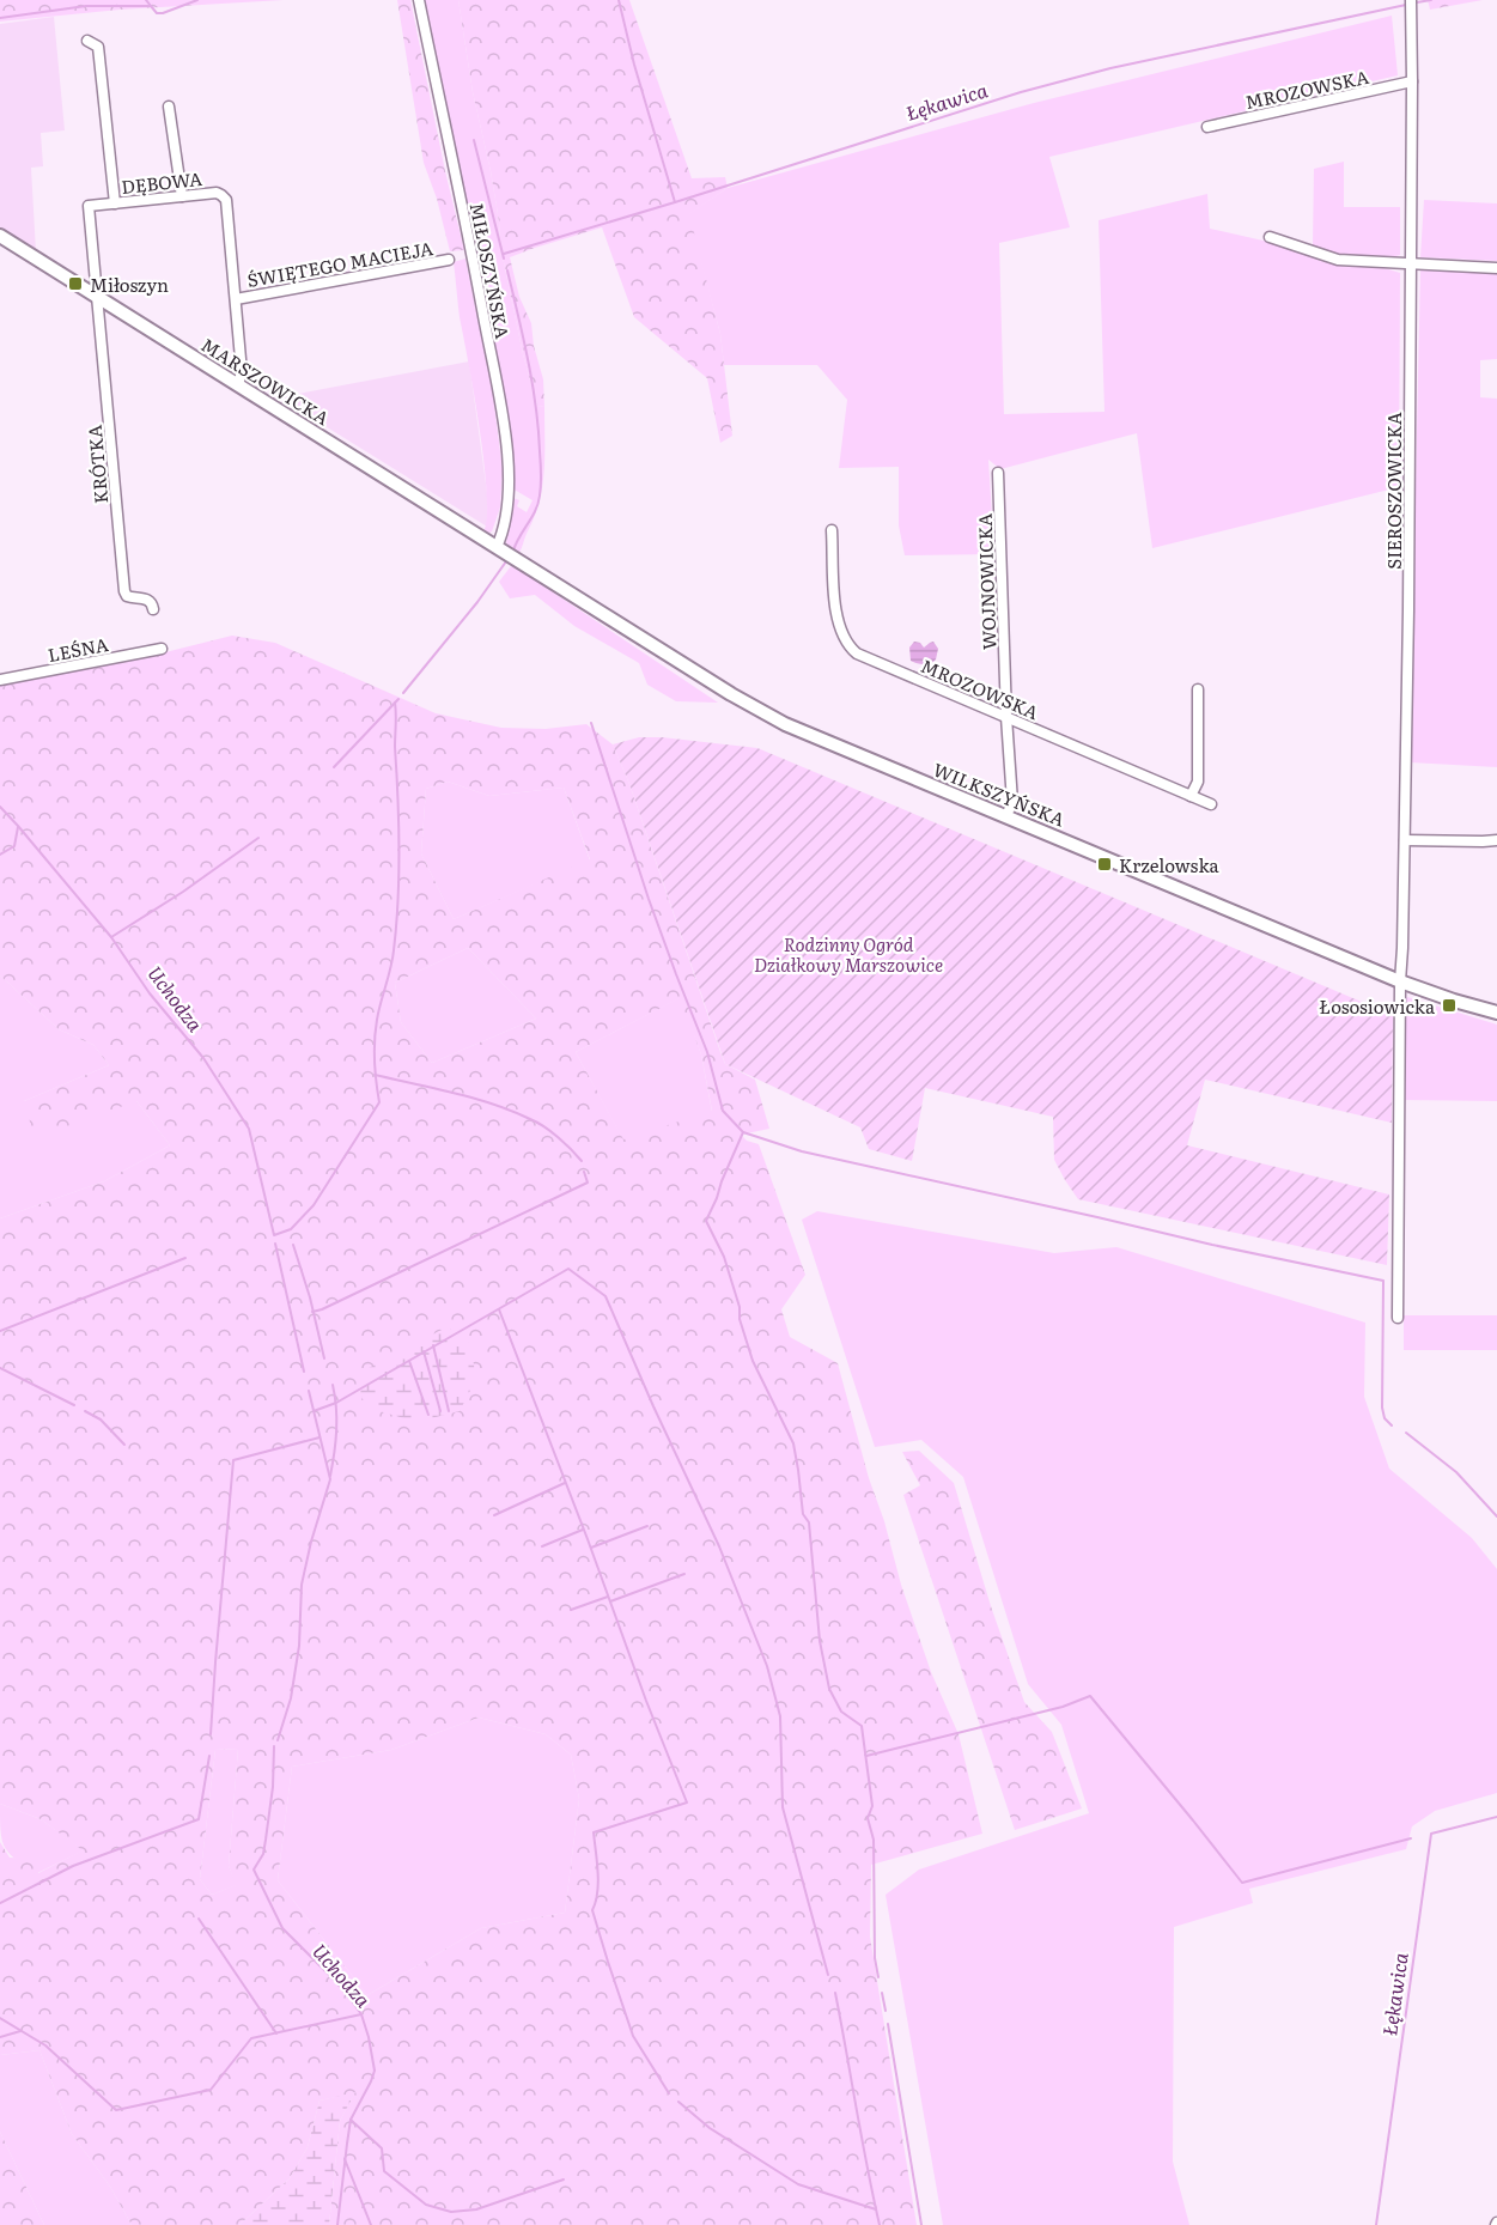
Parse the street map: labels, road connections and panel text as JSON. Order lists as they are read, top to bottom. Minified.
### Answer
{"streets":{"street":["MROZOWSKA","DĘBOWA","ŚWIĘTEGO MACIEJA","MIŁOSZYŃSKA","MARSZOWICKA","KRÓTKA","SIEROSZOWICKA","WOJNOWICKA","LEŚNA","WILKSZYŃSKA"]},"crossings":[["MROZOWSKA","SIEROSZOWICKA"],["MROZOWSKA","WOJNOWICKA"],["DĘBOWA","ŚWIĘTEGO MACIEJA"],["DĘBOWA","MARSZOWICKA"],["DĘBOWA","KRÓTKA"],["MIŁOSZYŃSKA","MARSZOWICKA"],["MARSZOWICKA","KRÓTKA"],["MARSZOWICKA","WILKSZYŃSKA"],["SIEROSZOWICKA","WILKSZYŃSKA"],["WOJNOWICKA","WILKSZYŃSKA"]],"water":["Łękawica","Uchodza"],"parks":["Rodzinny Ogród Działkowy Marszowice"],"places":{"transit":["Miłoszyn","Krzelowska","Łososiowicka"]}}
